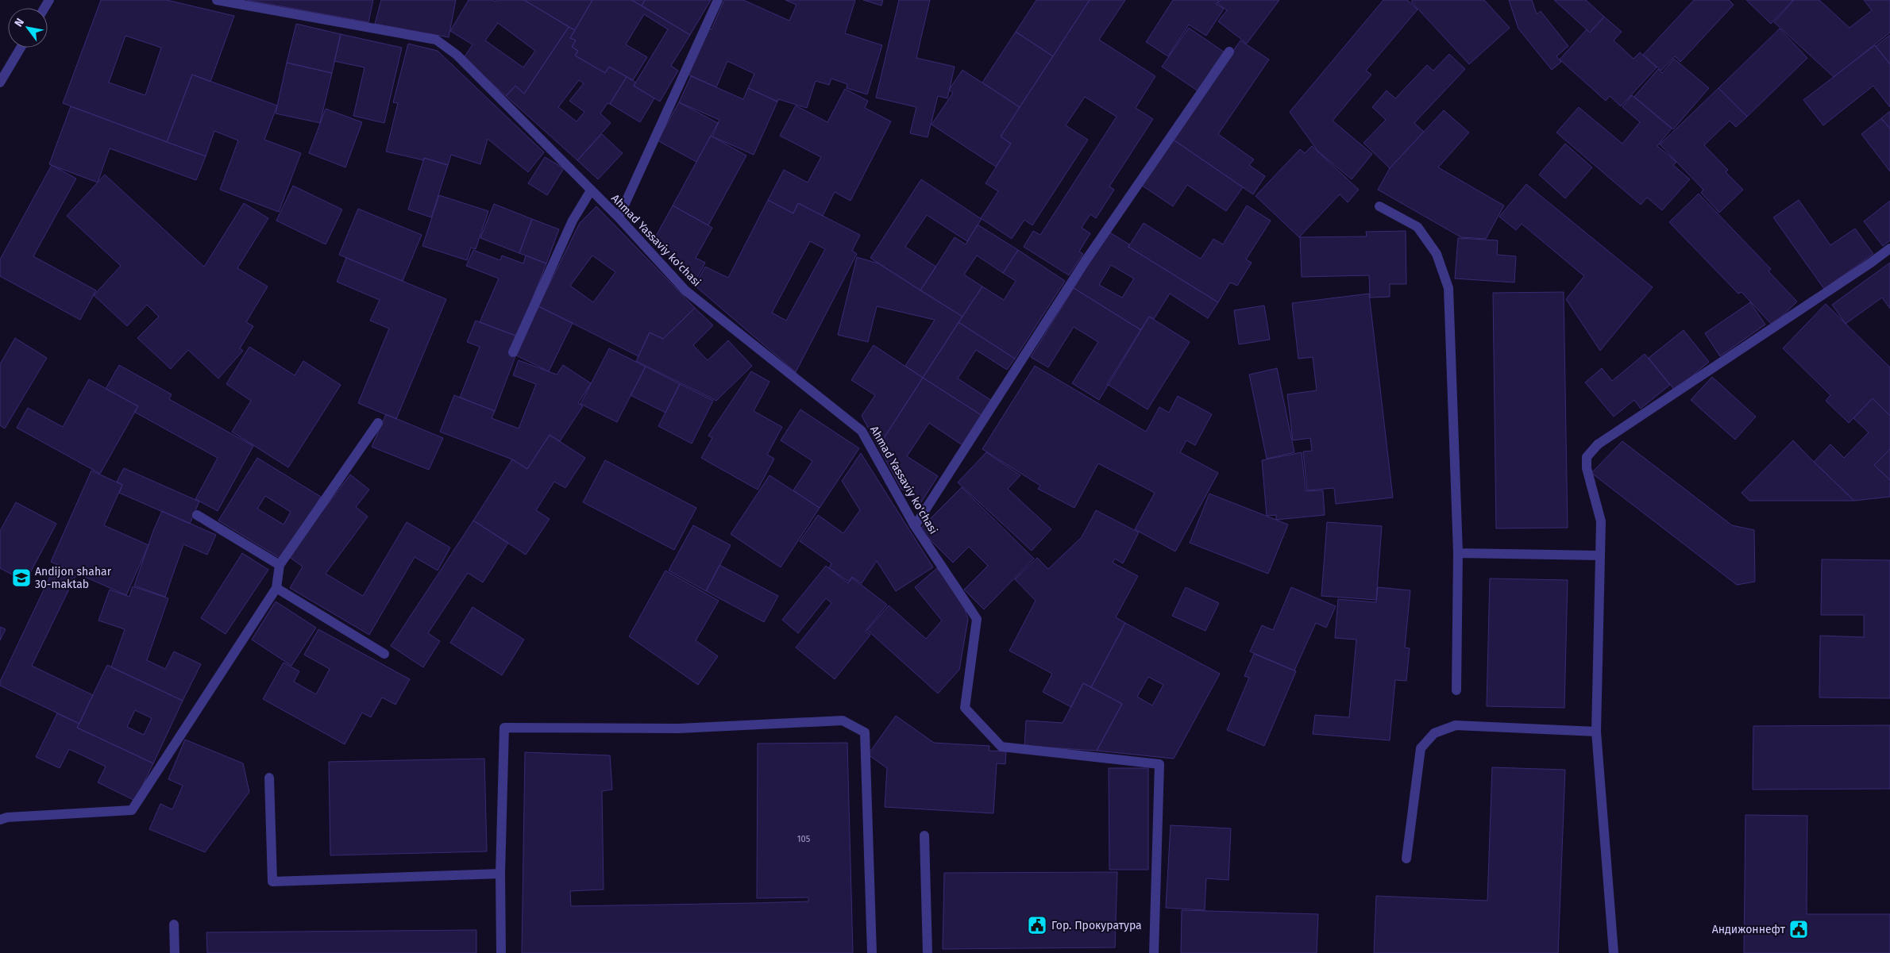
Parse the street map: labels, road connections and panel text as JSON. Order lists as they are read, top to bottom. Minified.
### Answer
{"streets":{"street":["Ahmad Yassaviy ko'chasi"]},"places":{"school or university":["Andijon shahar 30-maktab"],"public building":["Гор. Прокуратура","Андижоннефт"]},"house_numbers":["105"],"north":"top left"}
